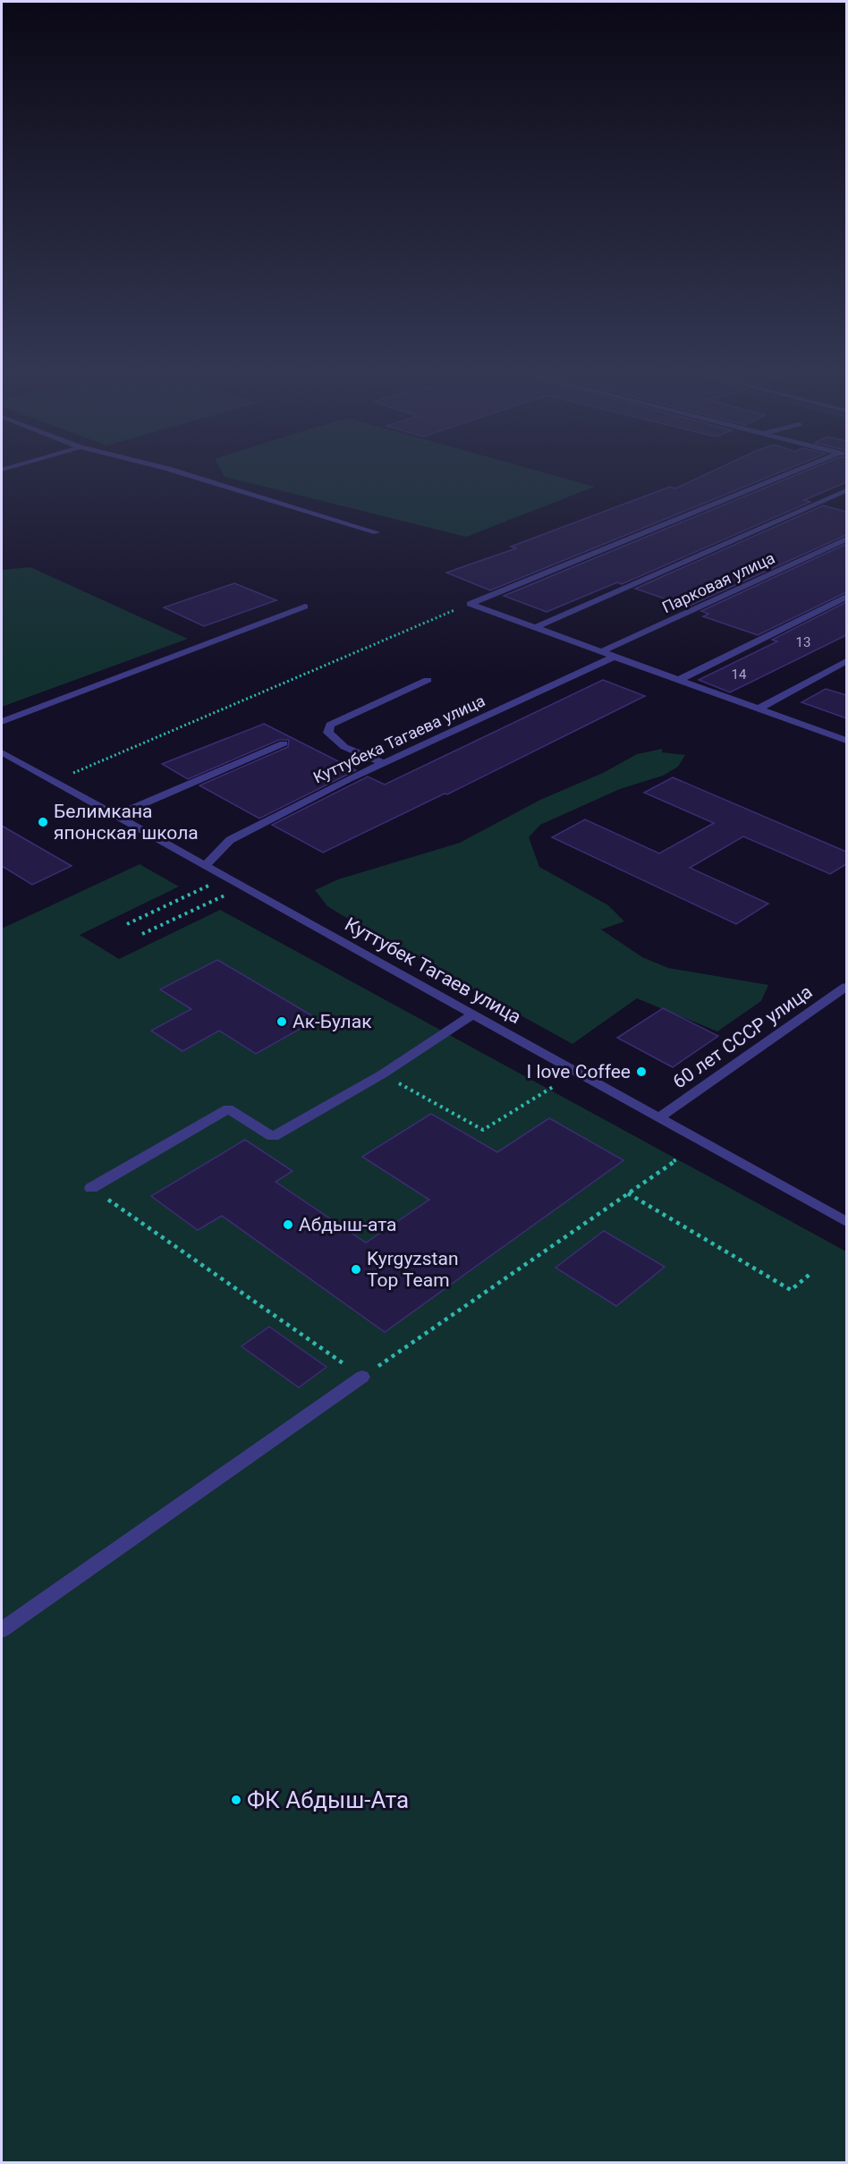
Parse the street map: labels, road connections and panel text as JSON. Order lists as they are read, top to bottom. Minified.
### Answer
{"streets":{"street":["Парковая улица","Куттубека Тагаева улица","Куттубек Тагаев улица","60 лет СССР улица"]},"crossings":[["Куттубека Тагаева улица","Куттубек Тагаев улица"],["Куттубек Тагаев улица","60 лет СССР улица"]],"places":["Белимкана японская школа","Ак-Булак","I love Coffee","Абдыш-ата","Kyrgyzstan Top Team","ФК Абдыш-Ата"],"house_numbers":["13","14"]}
